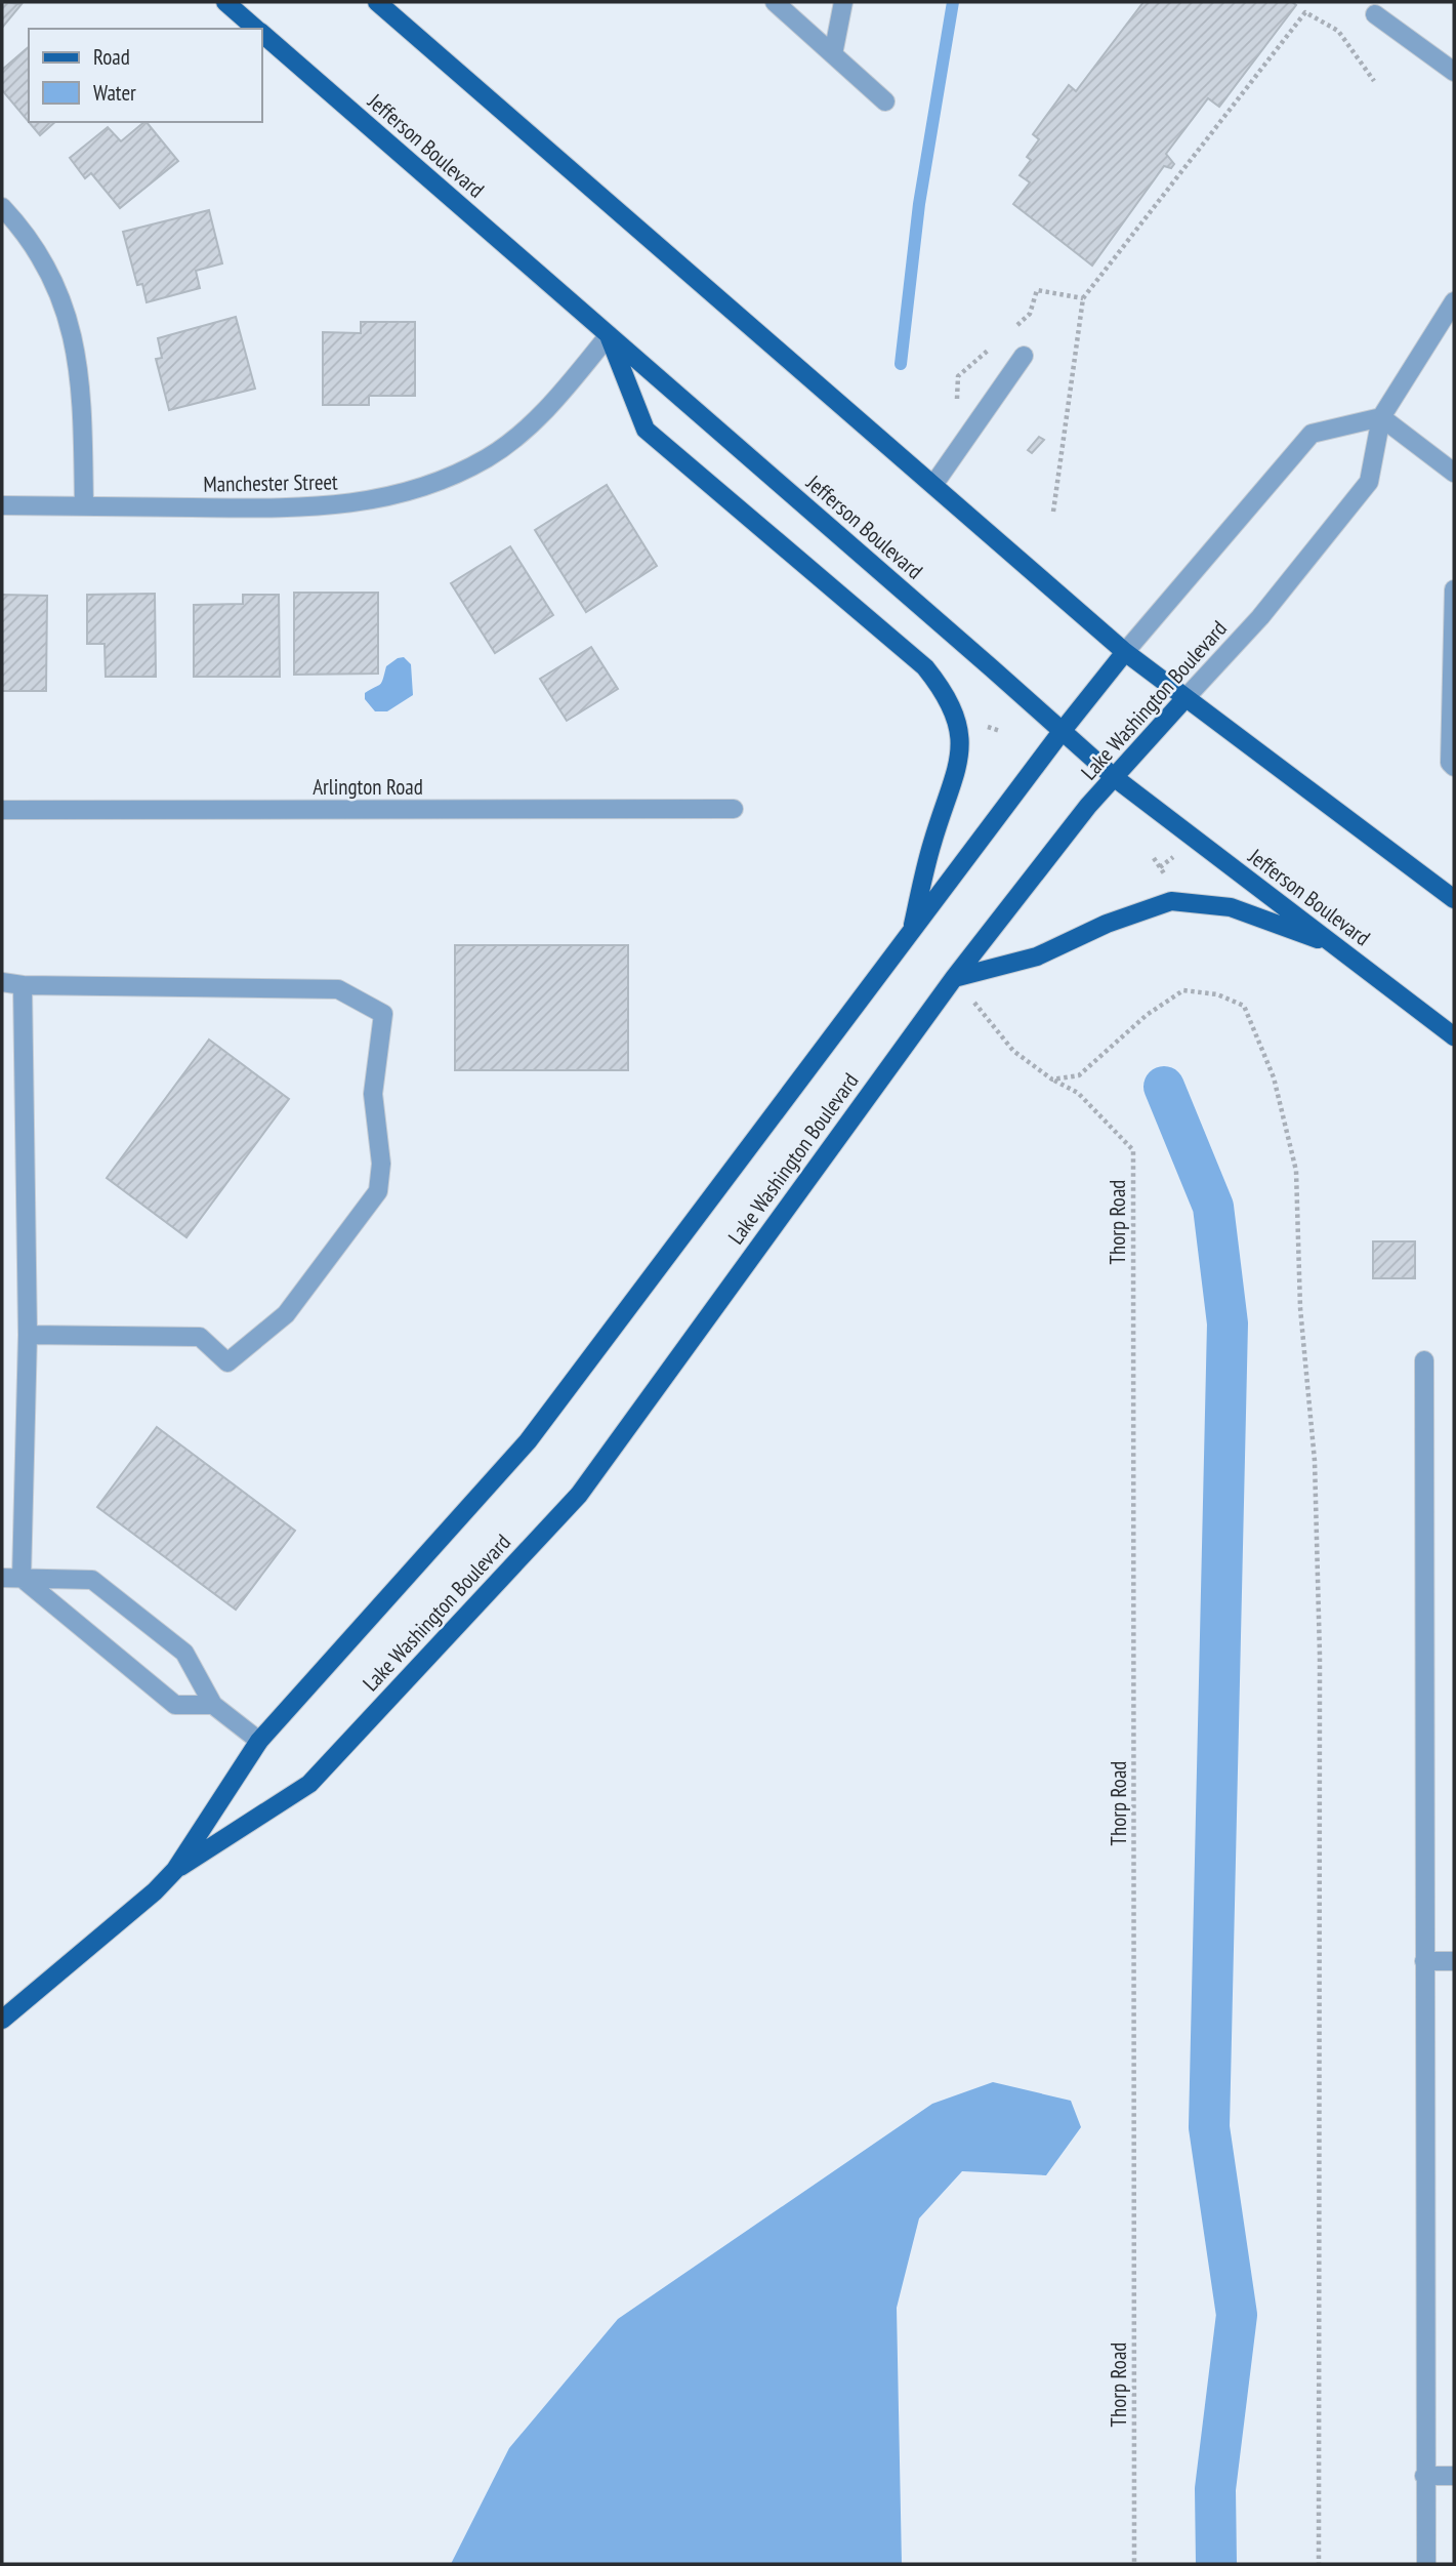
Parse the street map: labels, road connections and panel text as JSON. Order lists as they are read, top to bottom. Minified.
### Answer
{"streets":{"main road":["Jefferson Boulevard","Lake Washington Boulevard"],"street":["Manchester Street","Arlington Road"],"path":["Thorp Road"]},"crossings":[["Jefferson Boulevard","Manchester Street"],["Jefferson Boulevard","Lake Washington Boulevard"],["Lake Washington Boulevard","Thorp Road"]],"legend":["Road","Water"]}
